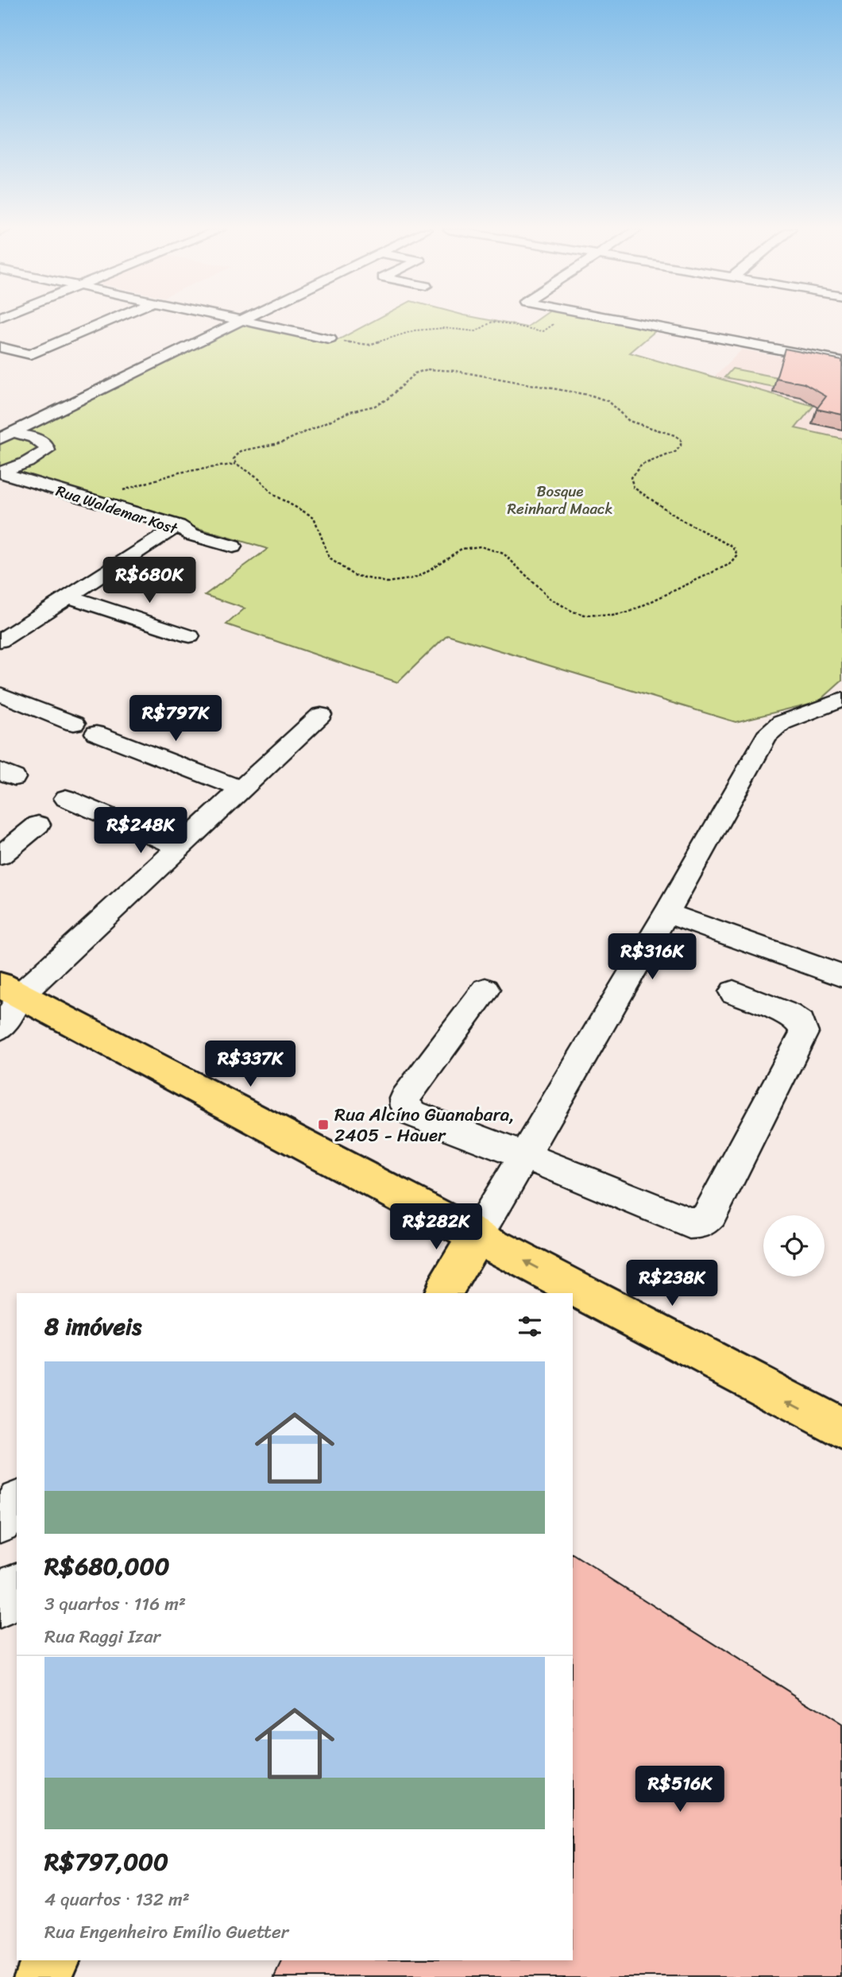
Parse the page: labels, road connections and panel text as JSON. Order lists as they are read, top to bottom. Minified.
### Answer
{"streets":{"street":["Rua Waldemar Kost"]},"parks":["Bosque Reinhard Maack"],"places":{"transit":["Rua Alcíno Guanabara, 2405 - Hauer"]},"page":{"price":["R$680K","R$797K","R$248K","R$316K","R$337K","R$282K","R$238K","R$516K"],"heading":"8 imóveis","list":[{"name":"R$680,000","note":"3 quartos · 116 m² · Rua Raggi Izar"},{"name":"R$797,000","note":"4 quartos · 132 m² · Rua Engenheiro Emílio Guetter"}]}}
